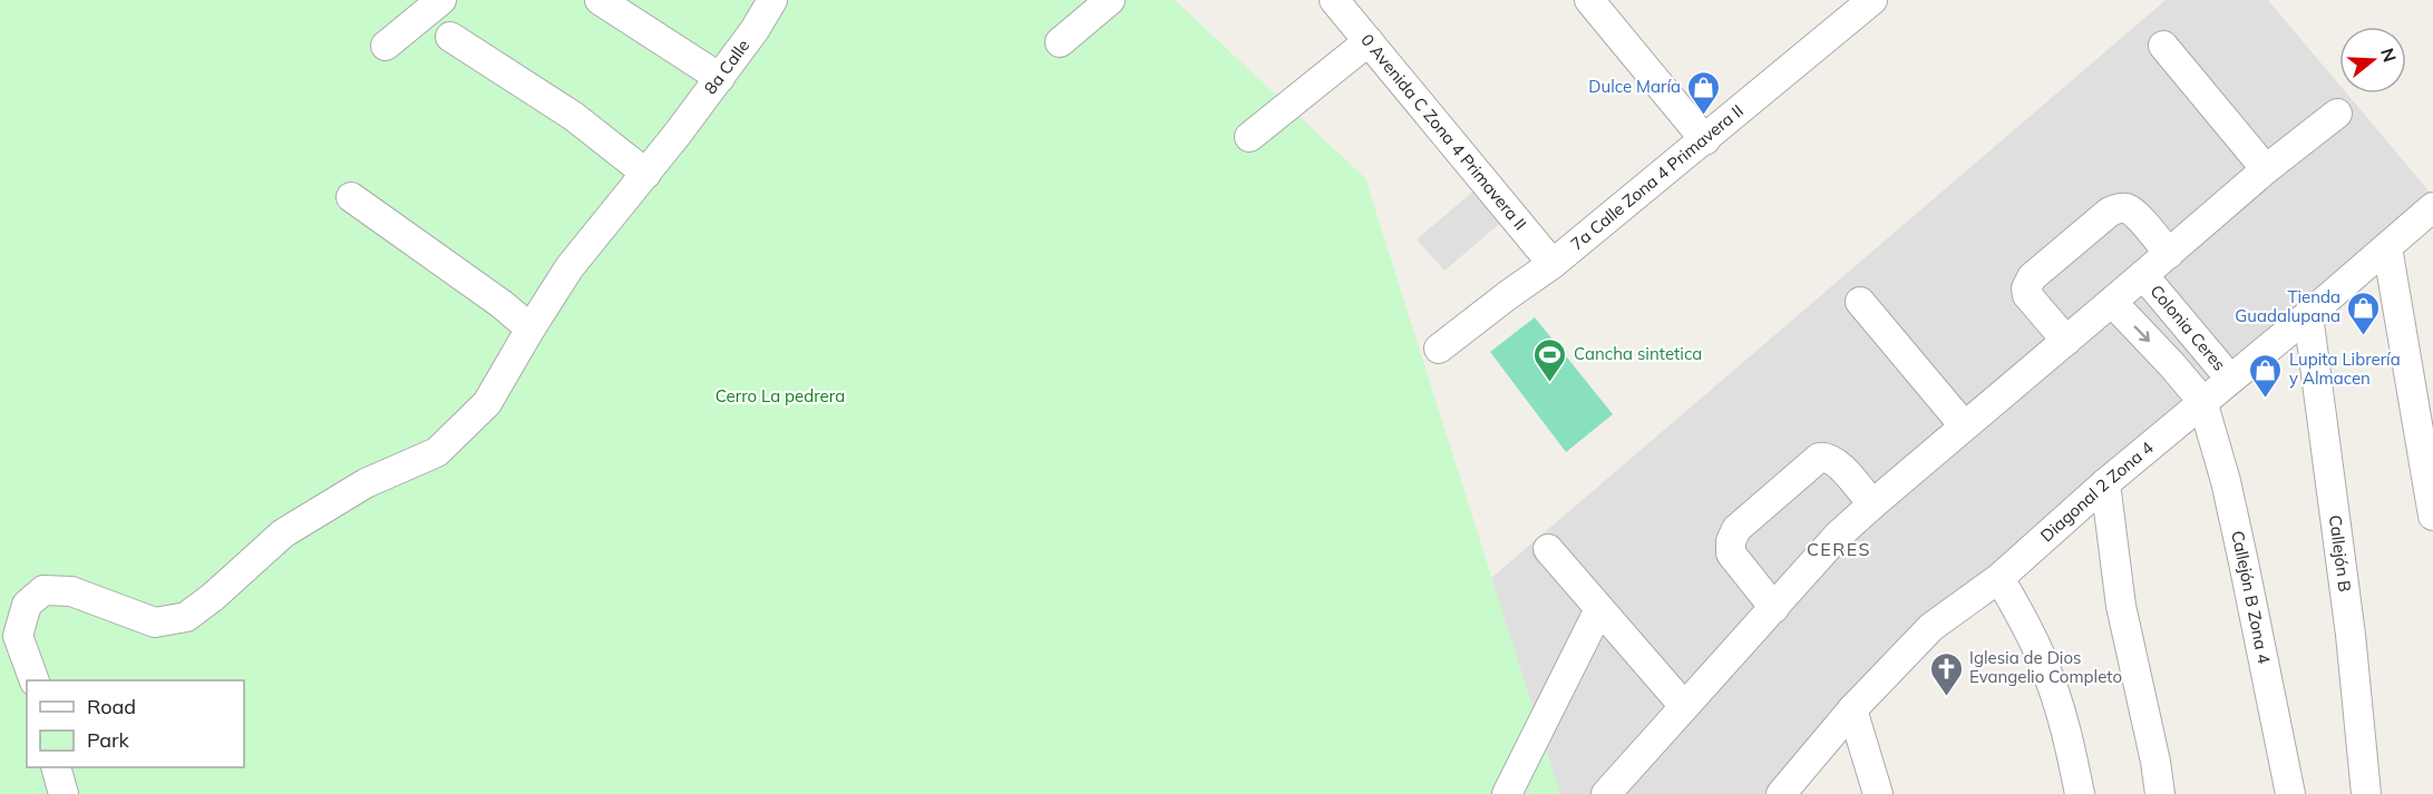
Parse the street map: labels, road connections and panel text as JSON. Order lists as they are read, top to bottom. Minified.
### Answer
{"streets":{"street":["8a Calle","0 Avenida C Zona 4 Primavera II","7a Calle Zona 4 Primavera II","Colonia Ceres","Diagonal 2 Zona 4","Callejón B","Callejón B Zona 4"]},"crossings":[["0 Avenida C Zona 4 Primavera II","7a Calle Zona 4 Primavera II"],["Colonia Ceres","Diagonal 2 Zona 4"],["Diagonal 2 Zona 4","Callejón B"],["Diagonal 2 Zona 4","Callejón B Zona 4"]],"districts":["CERES"],"parks":["Cerro La pedrera"],"places":{"shop":["Dulce María","Tienda Guadalupana","Lupita Librería y Almacen"],"sports":["Cancha sintetica"],"church":["Iglesia de Dios Evangelio Completo"]},"legend":["Road","Park"],"north":"right"}
